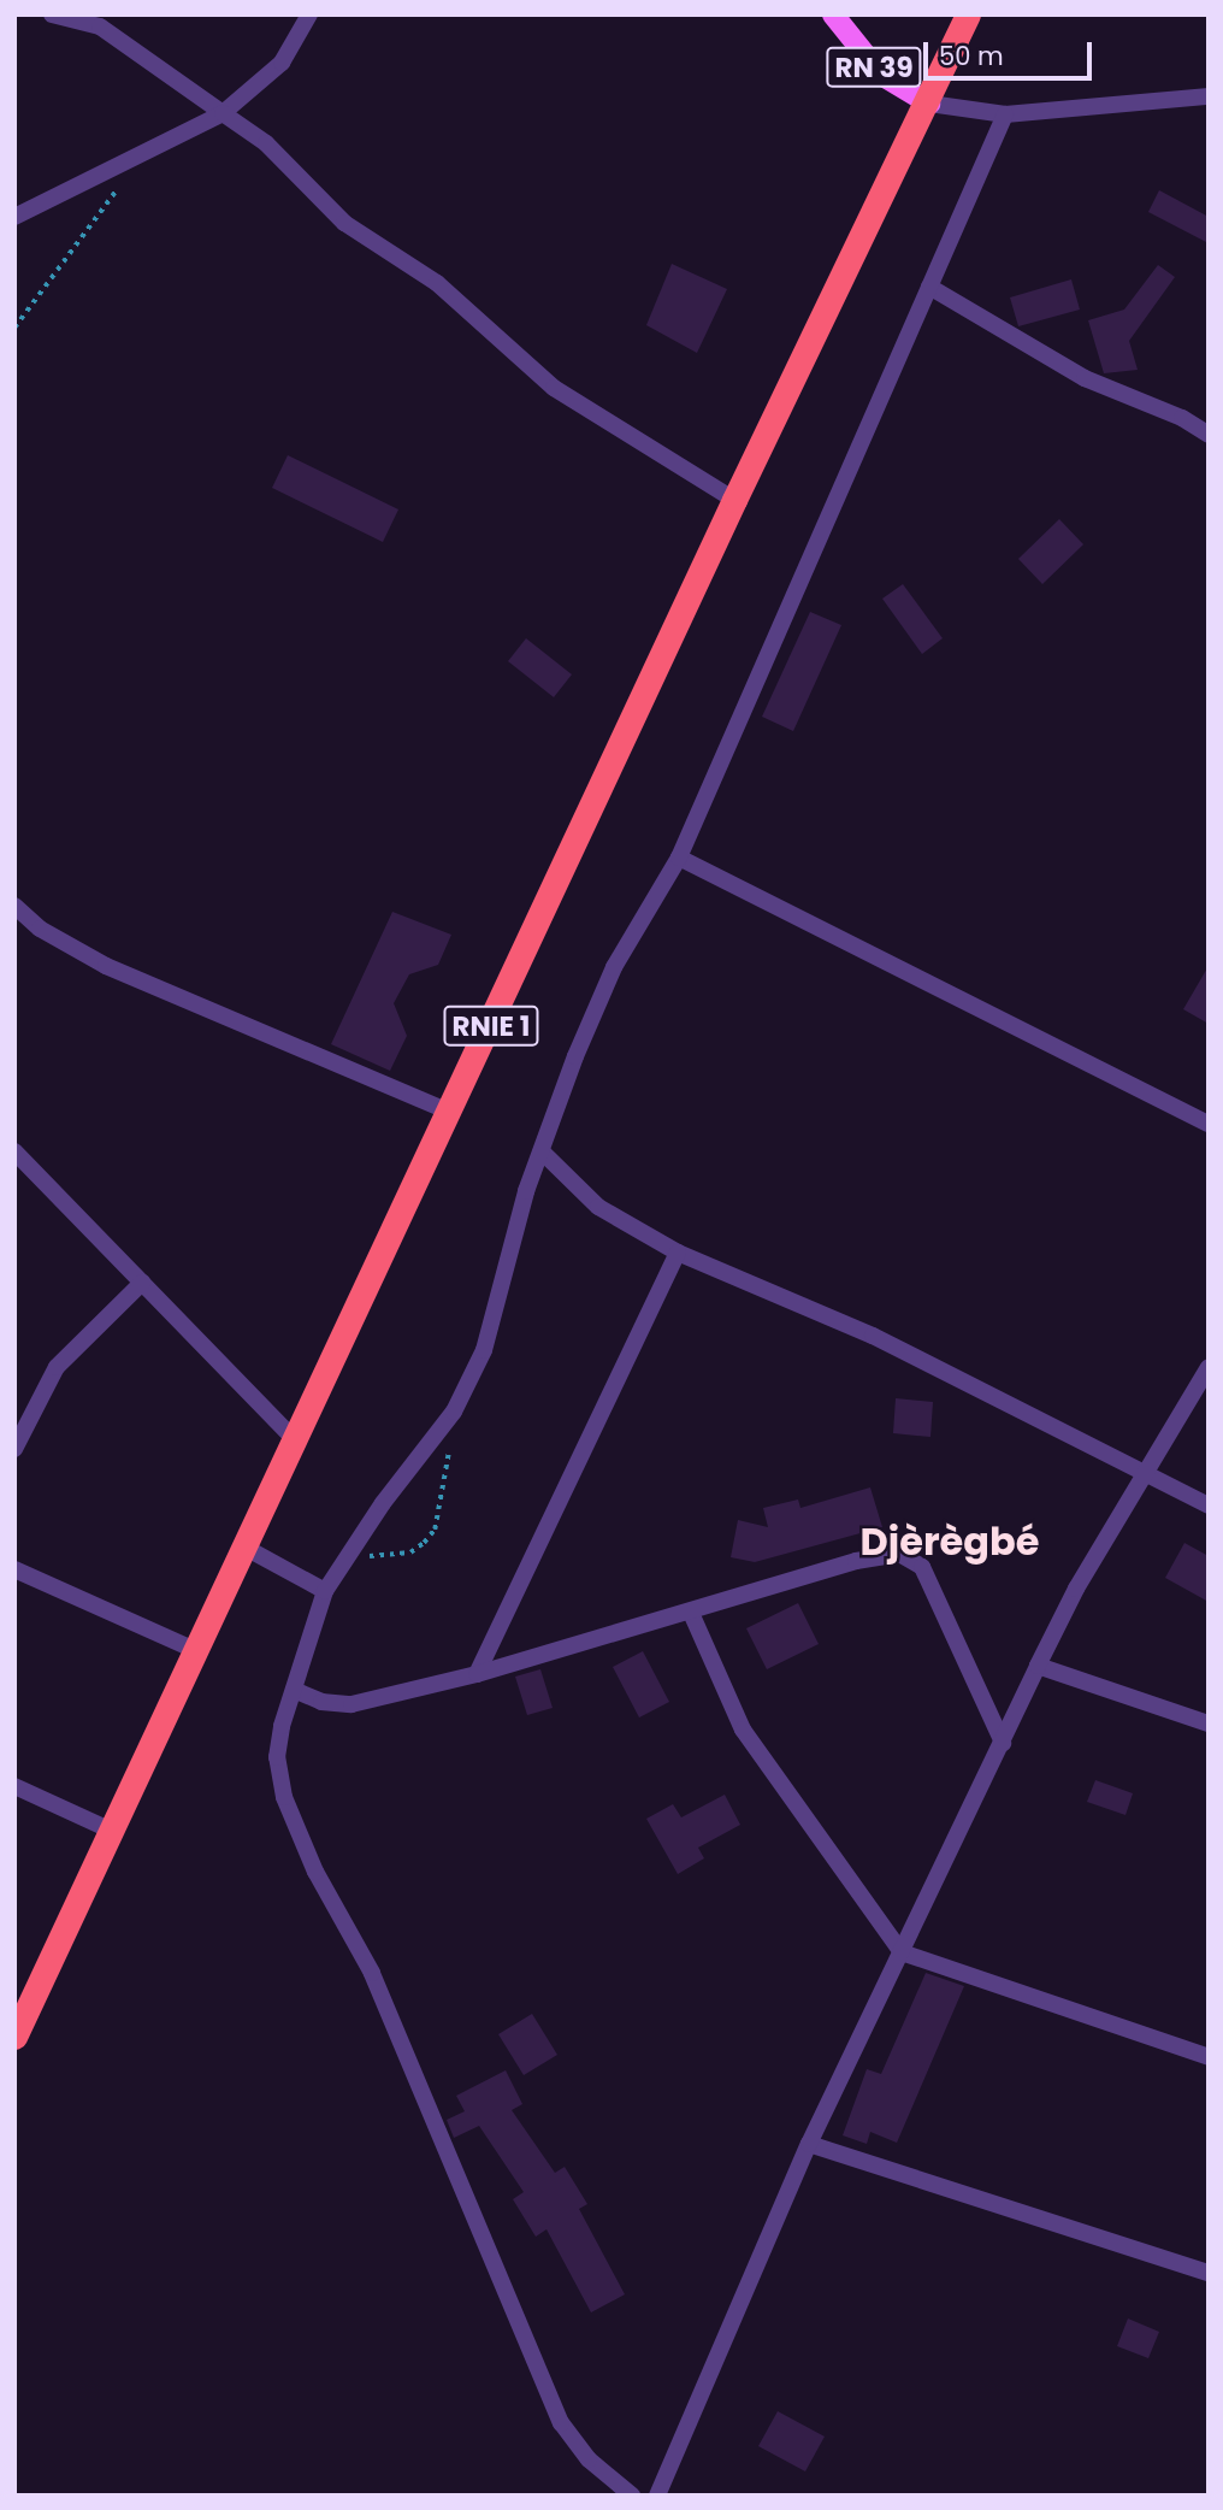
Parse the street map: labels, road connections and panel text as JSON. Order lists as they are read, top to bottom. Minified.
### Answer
{"streets":{"highway":["RNIE 1"],"main road":["RN 39"]},"crossings":[["RN 39","RNIE 1"]],"districts":["Djèrègbé"],"scale_bar":"50 m"}
